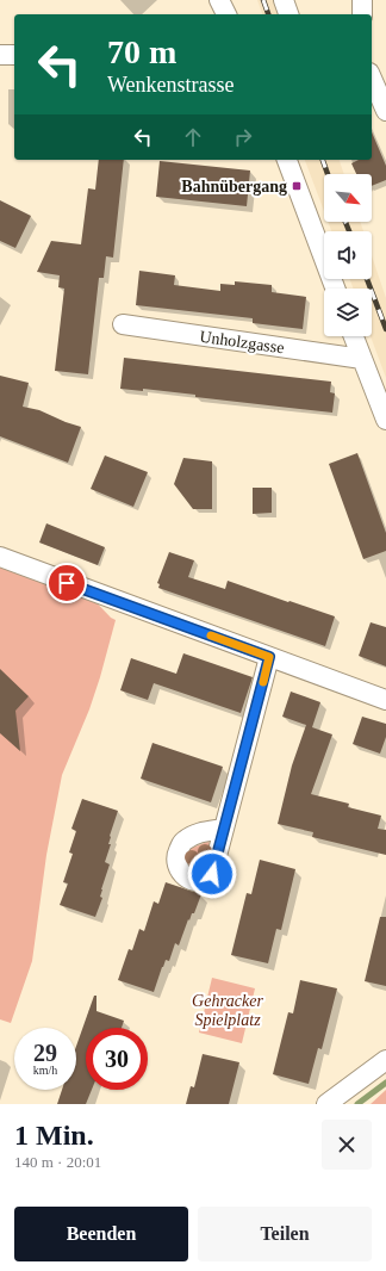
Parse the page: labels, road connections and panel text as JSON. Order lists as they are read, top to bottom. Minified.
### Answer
{"streets":{"street":["Unholzgasse"]},"parks":["Gehracker Spielplatz"],"places":{"transit":["Bahnübergang"]},"north":"bottom right","page":{"turn":["70 m","Wenkenstrasse"],"speed":"29 km/h","limit":"30","heading":["1 Min.","140 m · 20:01"],"buttons":["Beenden","Teilen"]}}
